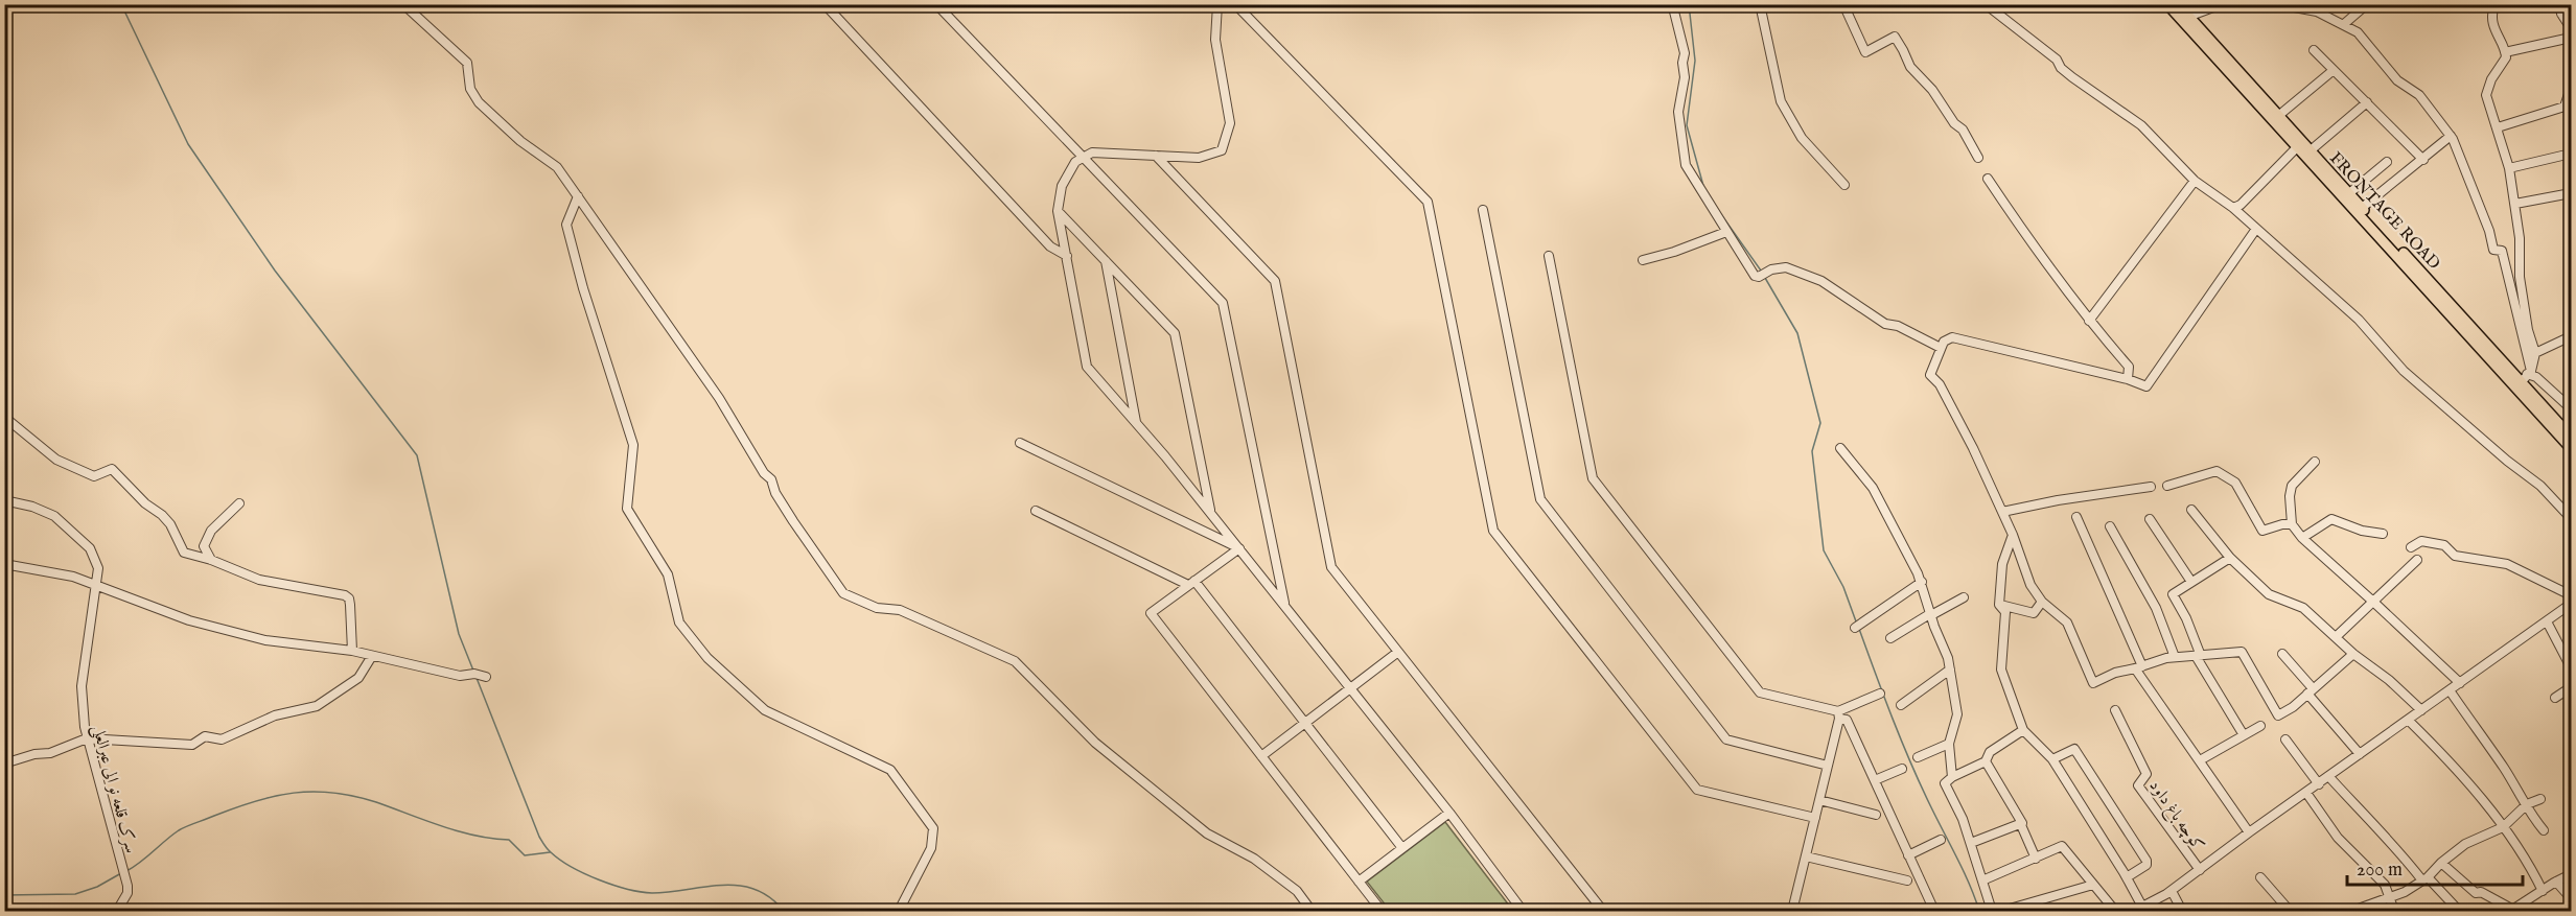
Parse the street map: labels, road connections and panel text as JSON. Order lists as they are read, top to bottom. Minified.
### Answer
{"streets":{"main road":["FRONTAGE ROAD"],"street":["سرک قلعه نو الی عبرالعلی","کوچه باغ داود"]},"scale_bar":"200 m"}
